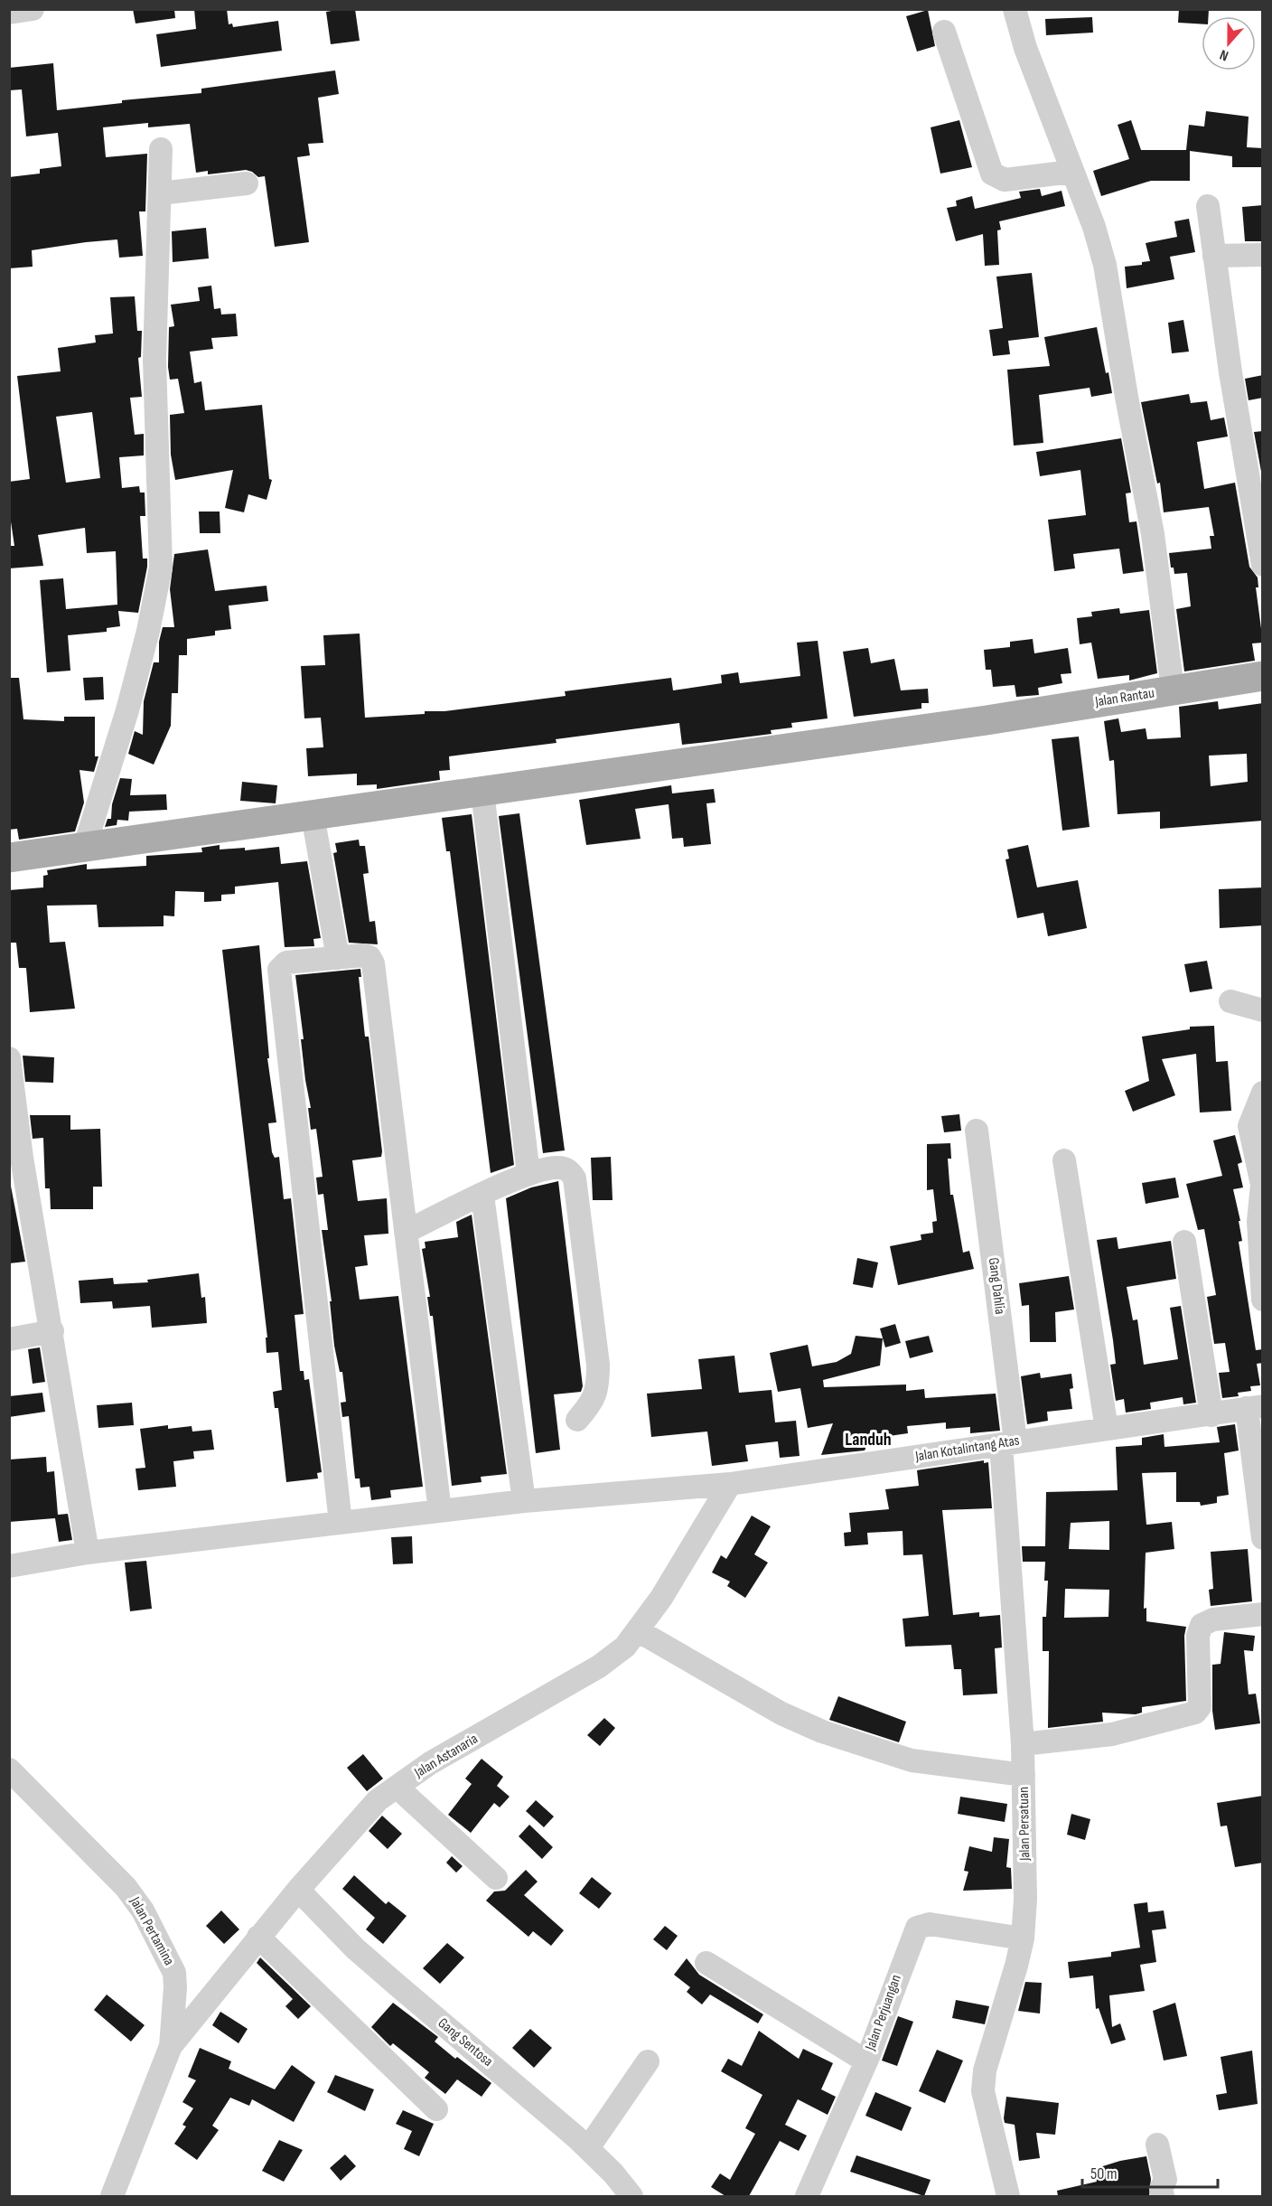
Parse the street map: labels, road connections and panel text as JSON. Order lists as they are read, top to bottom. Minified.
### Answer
{"streets":{"main road":["Jalan Rantau"],"street":["Gang Dahlia","Jalan Kotalintang Atas","Jalan Astanaria","Jalan Persatuan","Jalan Pertamina","Jalan Perjuangan","Gang Sentosa"]},"crossings":[["Gang Dahlia","Jalan Kotalintang Atas"],["Gang Dahlia","Jalan Persatuan"],["Jalan Kotalintang Atas","Jalan Astanaria"],["Jalan Kotalintang Atas","Jalan Persatuan"],["Jalan Astanaria","Jalan Pertamina"],["Jalan Astanaria","Gang Sentosa"],["Jalan Persatuan","Jalan Perjuangan"]],"districts":["Landuh"],"scale_bar":"50 m","north":"bottom"}
